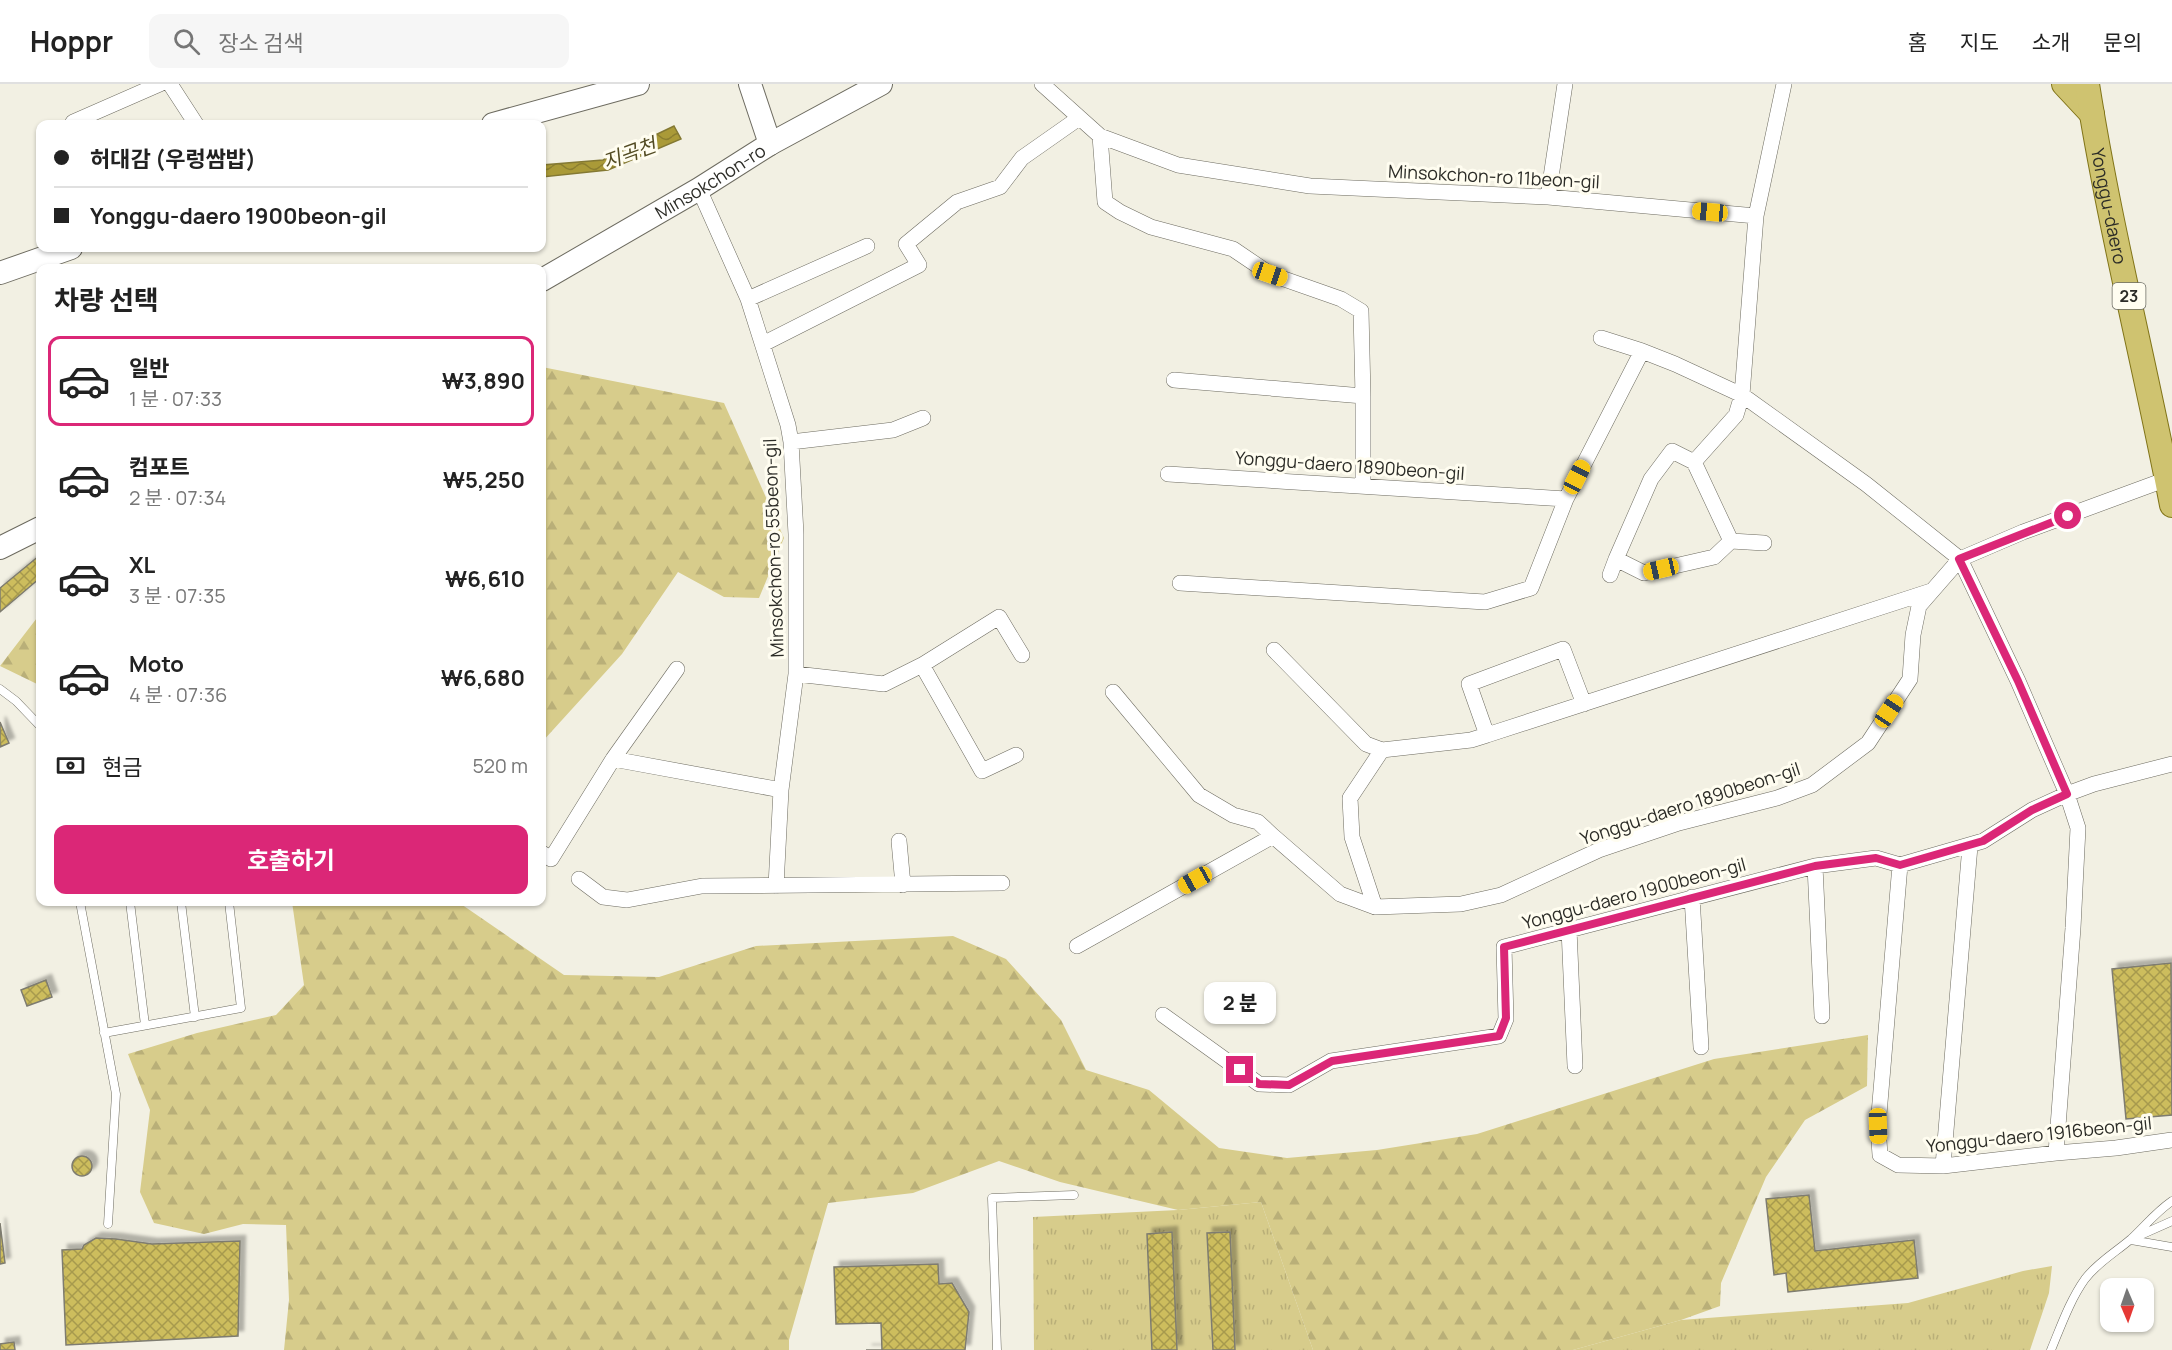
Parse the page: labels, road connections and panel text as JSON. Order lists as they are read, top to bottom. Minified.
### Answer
{"streets":{"main road":["Yonggu-daero","23"],"street":["Minsokchon-ro 11beon-gil","Minsokchon-ro","Yonggu-daero 1890beon-gil","Minsokchon-ro 55beon-gil","Yonggu-daero 1900beon-gil","Yonggu-daero 1916beon-gil"]},"crossings":[["Minsokchon-ro","Minsokchon-ro 55beon-gil"],["Yonggu-daero","Yonggu-daero 1890beon-gil"],["Yonggu-daero 1900beon-gil","Yonggu-daero 1916beon-gil"]],"water":["지곡천"],"north":"bottom","page":{"header":"Hoppr","search":"장소 검색","nav":["홈","지도","소개","문의"],"banner":["허대감 (우렁쌈밥)","Yonggu-daero 1900beon-gil"],"heading":"차량 선택","list":[{"name":"일반","note":"1 분 · 07:33","value":"₩3,890"},{"name":"컴포트","note":"2 분 · 07:34","value":"₩5,250"},{"name":"XL","note":"3 분 · 07:35","value":"₩6,610"},{"name":"Moto","note":"4 분 · 07:36","value":"₩6,680"}],"pay":["현금","520 m"],"buttons":"호출하기","bubble":"2 분"}}
